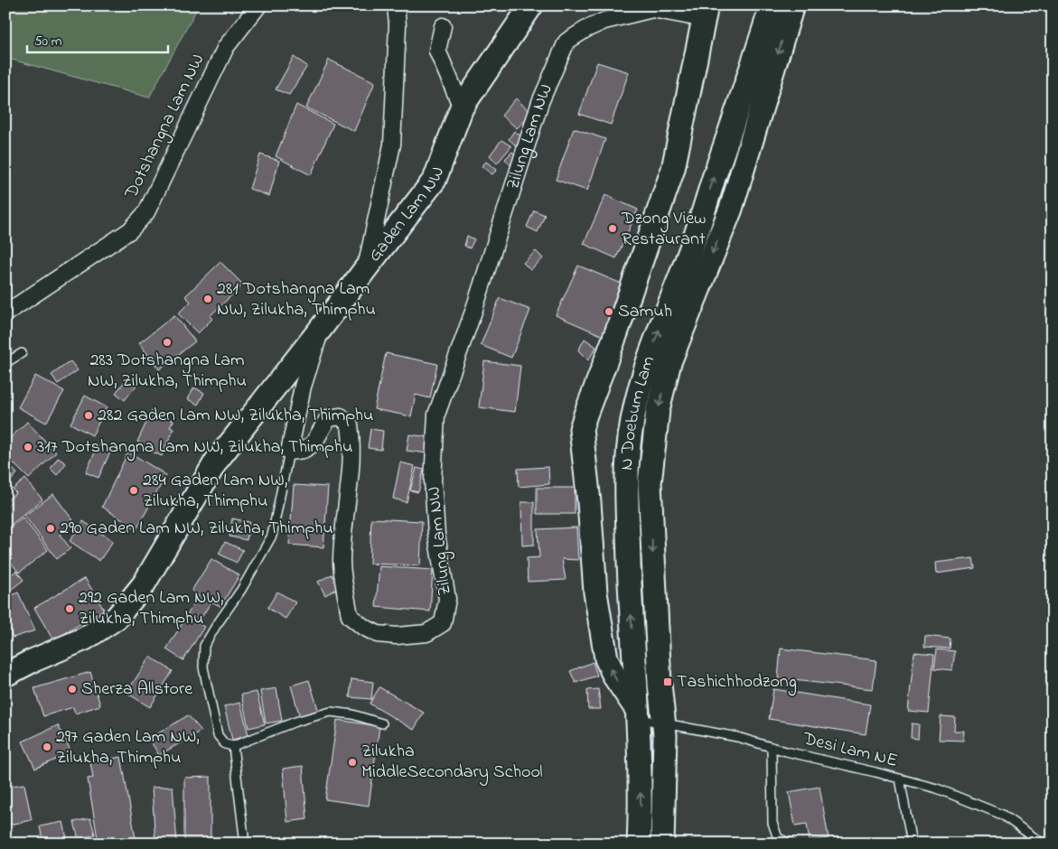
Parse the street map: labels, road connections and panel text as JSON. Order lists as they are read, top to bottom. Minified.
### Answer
{"streets":{"main road":["Zilung Lam NW","Gaden Lam NW","N Doebum Lam"],"street":["Dotshangna Lam NW"],"lane":["Desi Lam NE"]},"crossings":[["Zilung Lam NW","N Doebum Lam"],["Zilung Lam NW","Desi Lam NE"],["N Doebum Lam","Desi Lam NE"]],"places":{"other":["Dzong View Restaurant","281 Dotshangna Lam NW, Zilukha, Thimphu","Samuh","283 Dotshangna Lam NW, Zilukha, Thimphu","282 Gaden Lam NW, Zilukha, Thimphu","317 Dotshangna Lam NW, Zilukha, Thimphu","284 Gaden Lam NW, Zilukha, Thimphu","290 Gaden Lam NW, Zilukha, Thimphu","292 Gaden Lam NW, Zilukha, Thimphu","Sherza Allstore","297 Gaden Lam NW, Zilukha, Thimphu","Zilukha MiddleSecondary School"],"transit":["Tashichhodzong"]},"scale_bar":"50 m"}
